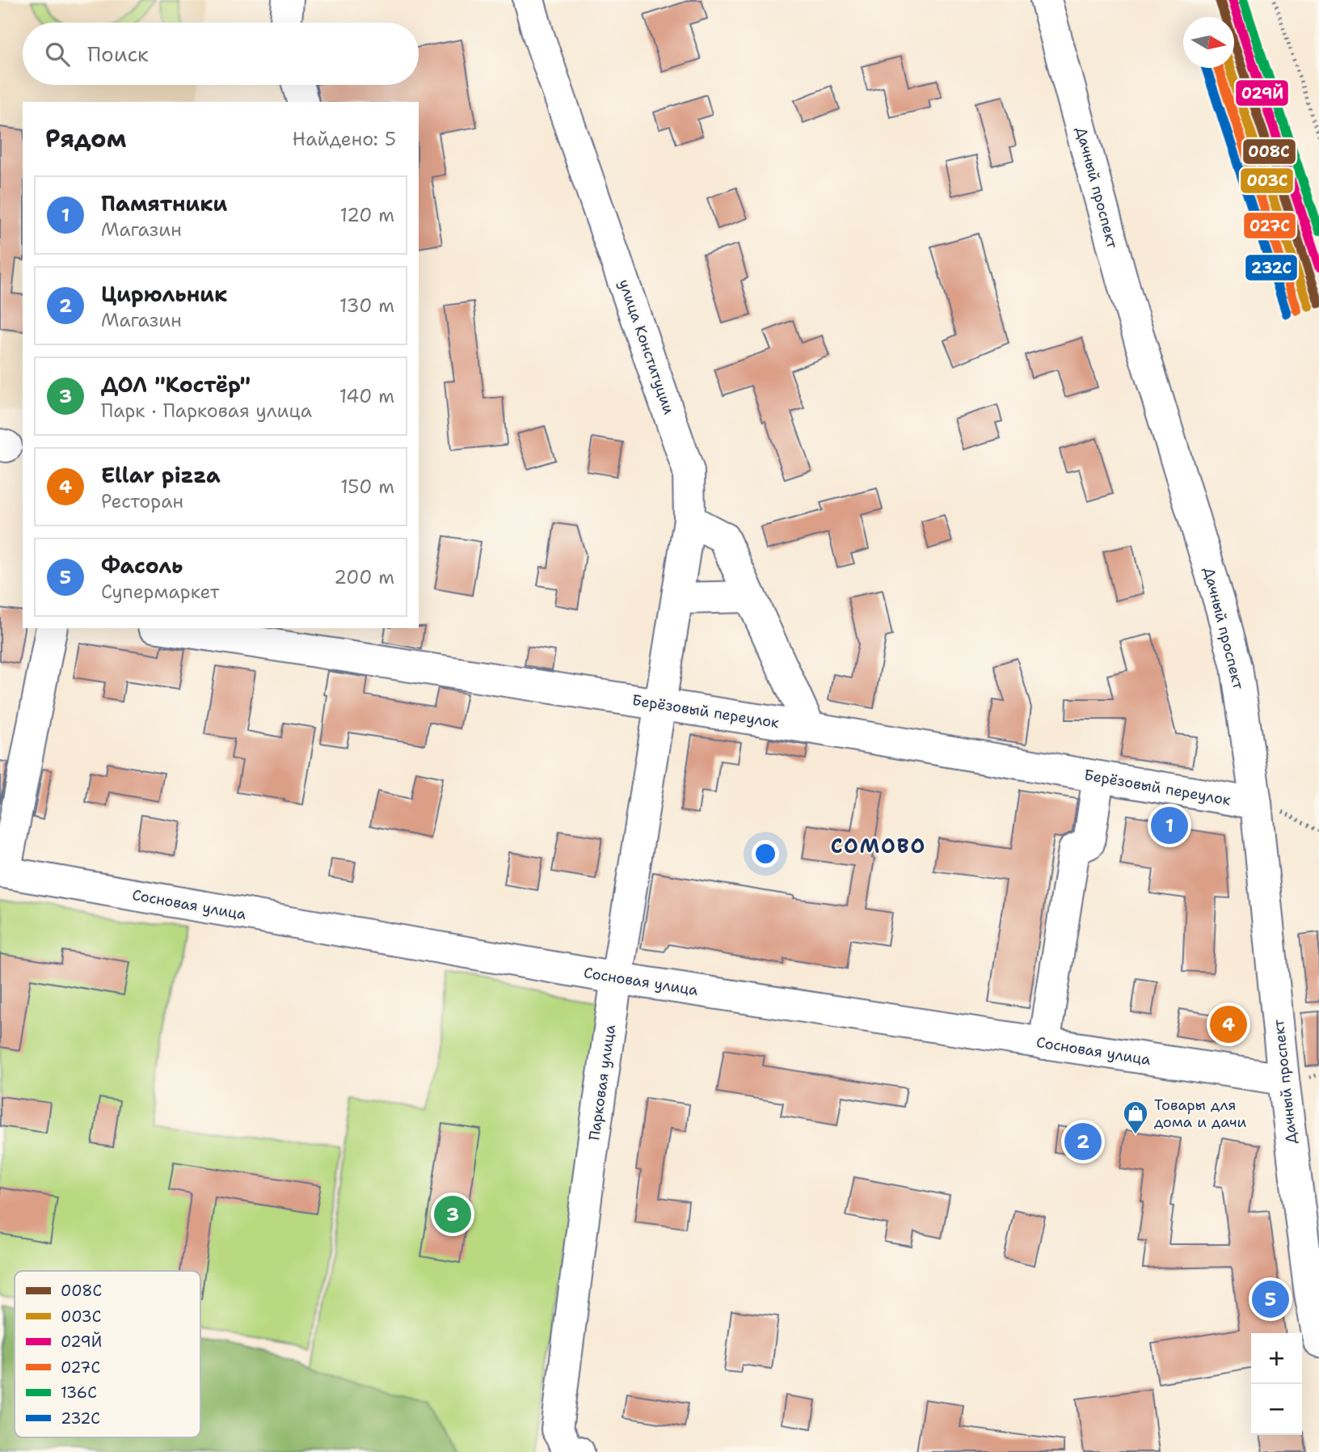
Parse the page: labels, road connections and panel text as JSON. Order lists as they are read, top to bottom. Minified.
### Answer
{"streets":{"street":["Дачный проспект","улица Конституции","Берёзовый переулок","Сосновая улица","Парковая улица"]},"crossings":[["Дачный проспект","Берёзовый переулок"],["Дачный проспект","Сосновая улица"],["улица Конституции","Берёзовый переулок"],["улица Конституции","Парковая улица"],["Берёзовый переулок","Парковая улица"],["Сосновая улица","Парковая улица"]],"districts":["СОМОВО"],"places":{"shop":["Товары для дома и дачи"]},"lines":["transit line 008С","transit line 029Й","transit line 136С","transit line 003С","transit line 027С","transit line 232C"],"legend":["008С","003С","029Й","027С","136С","232C"],"north":"right","page":{"search":"Поиск","heading":["Рядом","Найдено: 5"],"list":[{"mark":"1","name":"Памятники","note":"Магазин","value":"120 m"},{"mark":"2","name":"Цирюльник","note":"Магазин","value":"130 m"},{"mark":"3","name":"ДОЛ \"Костёр\"","note":"Парк · Парковая улица","value":"140 m"},{"mark":"4","name":"Ellar pizza","note":"Ресторан","value":"150 m"},{"mark":"5","name":"Фасоль","note":"Супермаркет","value":"200 m"}],"pins":["1","4","2","3","5"],"map_buttons":["+","−"]}}
